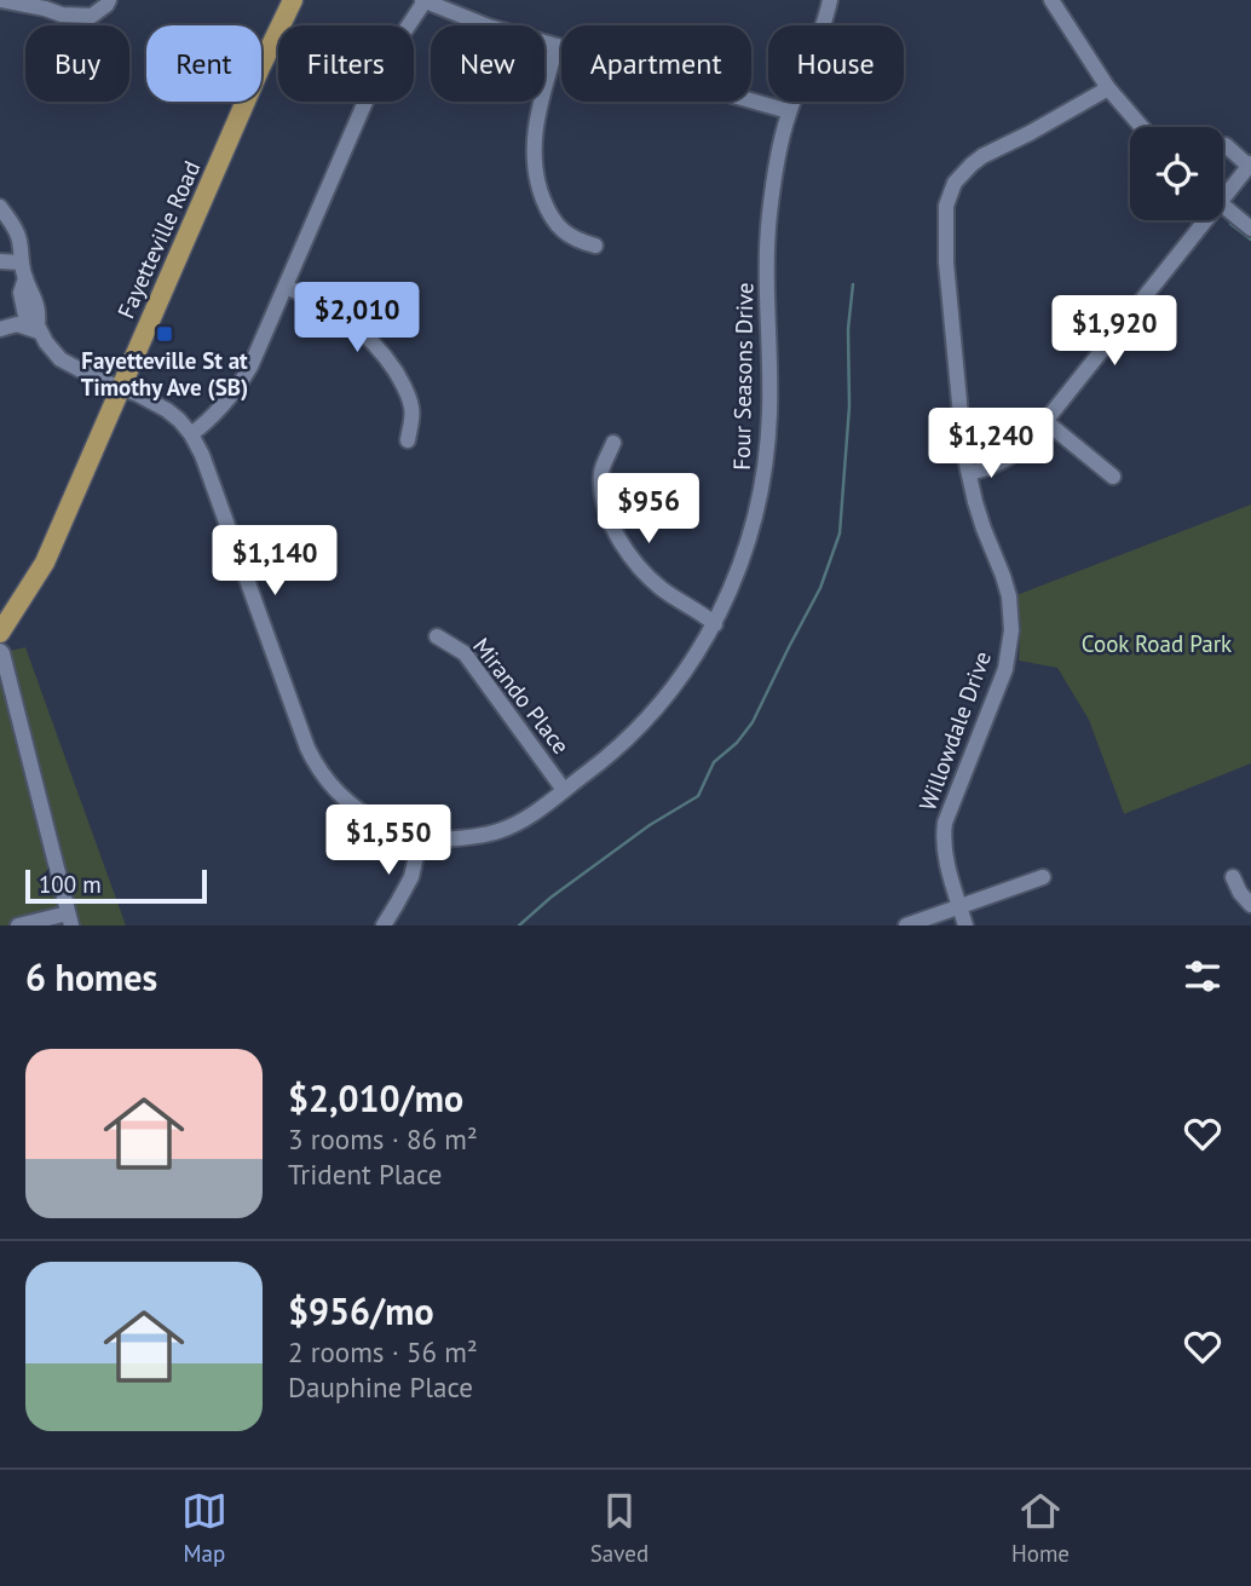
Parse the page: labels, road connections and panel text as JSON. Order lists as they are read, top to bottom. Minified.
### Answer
{"streets":{"main road":["Fayetteville Road"],"street":["Four Seasons Drive","Mirando Place","Willowdale Drive"]},"crossings":[["Four Seasons Drive","Mirando Place"]],"parks":["Cook Road Park"],"places":{"transit":["Fayetteville St at Timothy Ave (SB)"]},"scale_bar":"100 m","page":{"chip":["Buy","Rent","Filters","New","Apartment","House"],"price":["$2,010","$1,920","$1,240","$956","$1,140","$1,550"],"scale":"100 m","heading":"6 homes","list":[{"name":"$2,010/mo","note":"3 rooms · 86 m² · Trident Place"},{"name":"$956/mo","note":"2 rooms · 56 m² · Dauphine Place"}],"tabs":["Map","Saved","Home"]}}
